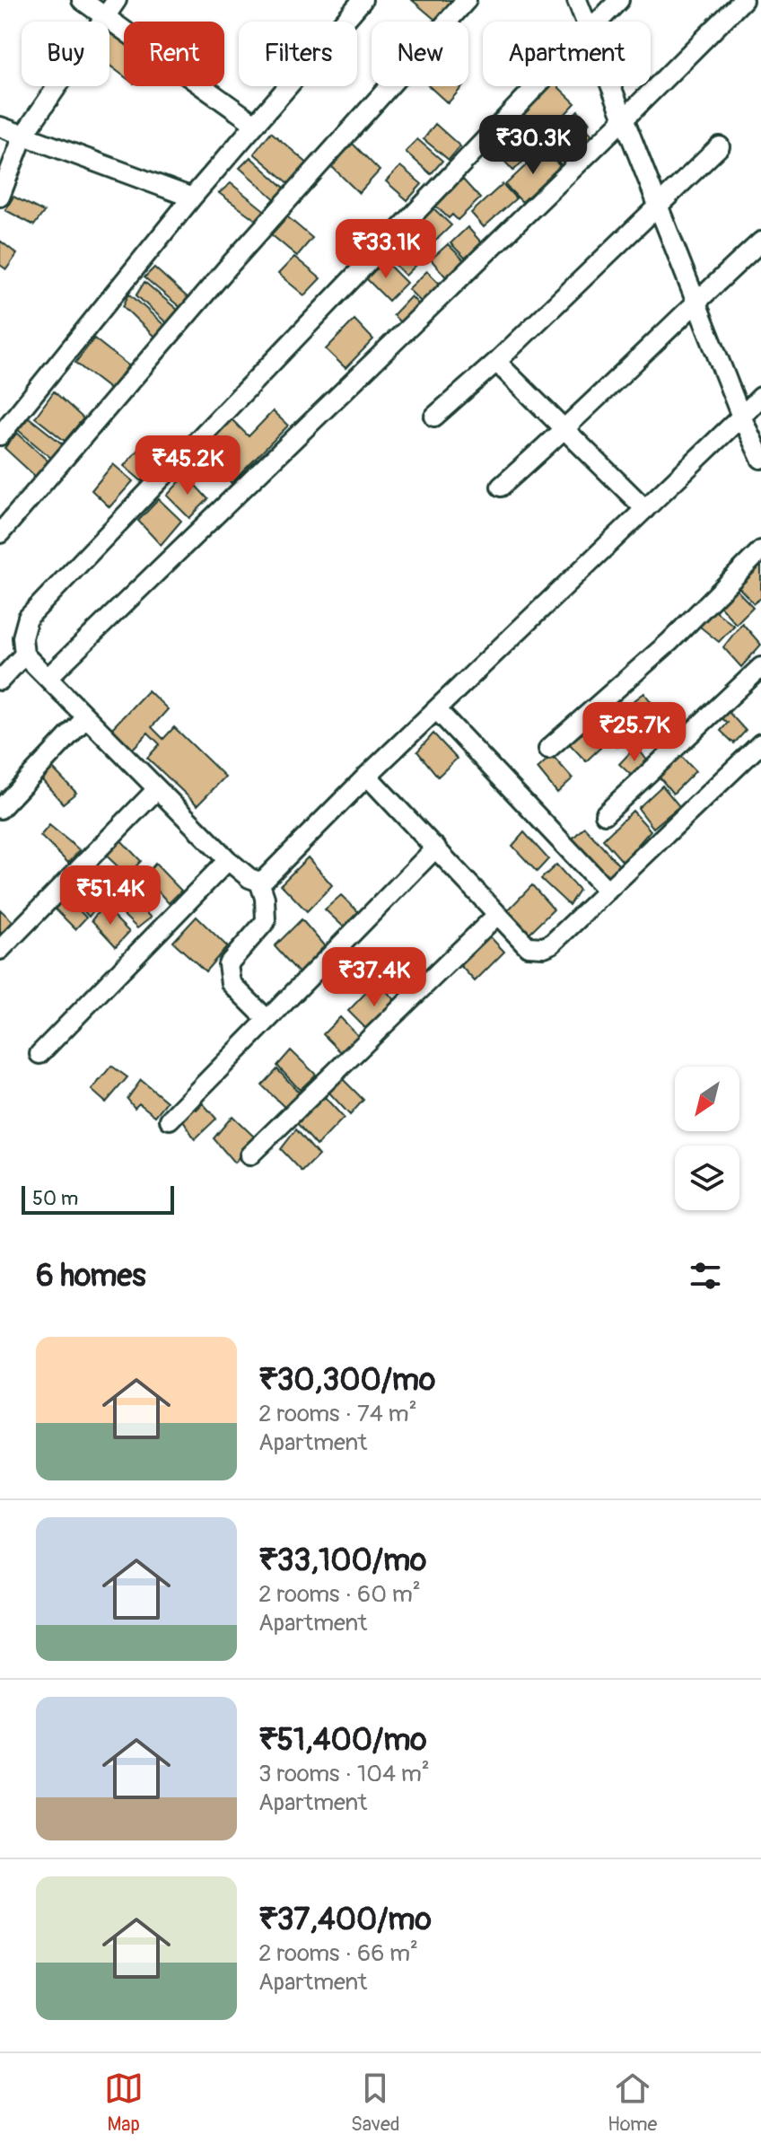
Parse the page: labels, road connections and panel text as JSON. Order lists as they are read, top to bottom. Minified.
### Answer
{"scale_bar":"50 m","north":"bottom left","page":{"chip":["Buy","Rent","Filters","New","Apartment"],"price":["₹30.3K","₹33.1K","₹45.2K","₹25.7K","₹51.4K","₹37.4K"],"scale":"50 m","heading":"6 homes","list":[{"name":"₹30,300/mo","note":"2 rooms · 74 m² · Apartment"},{"name":"₹33,100/mo","note":"2 rooms · 60 m² · Apartment"},{"name":"₹51,400/mo","note":"3 rooms · 104 m² · Apartment"},{"name":"₹37,400/mo","note":"2 rooms · 66 m² · Apartment"}],"tabs":["Map","Saved","Home"]}}
